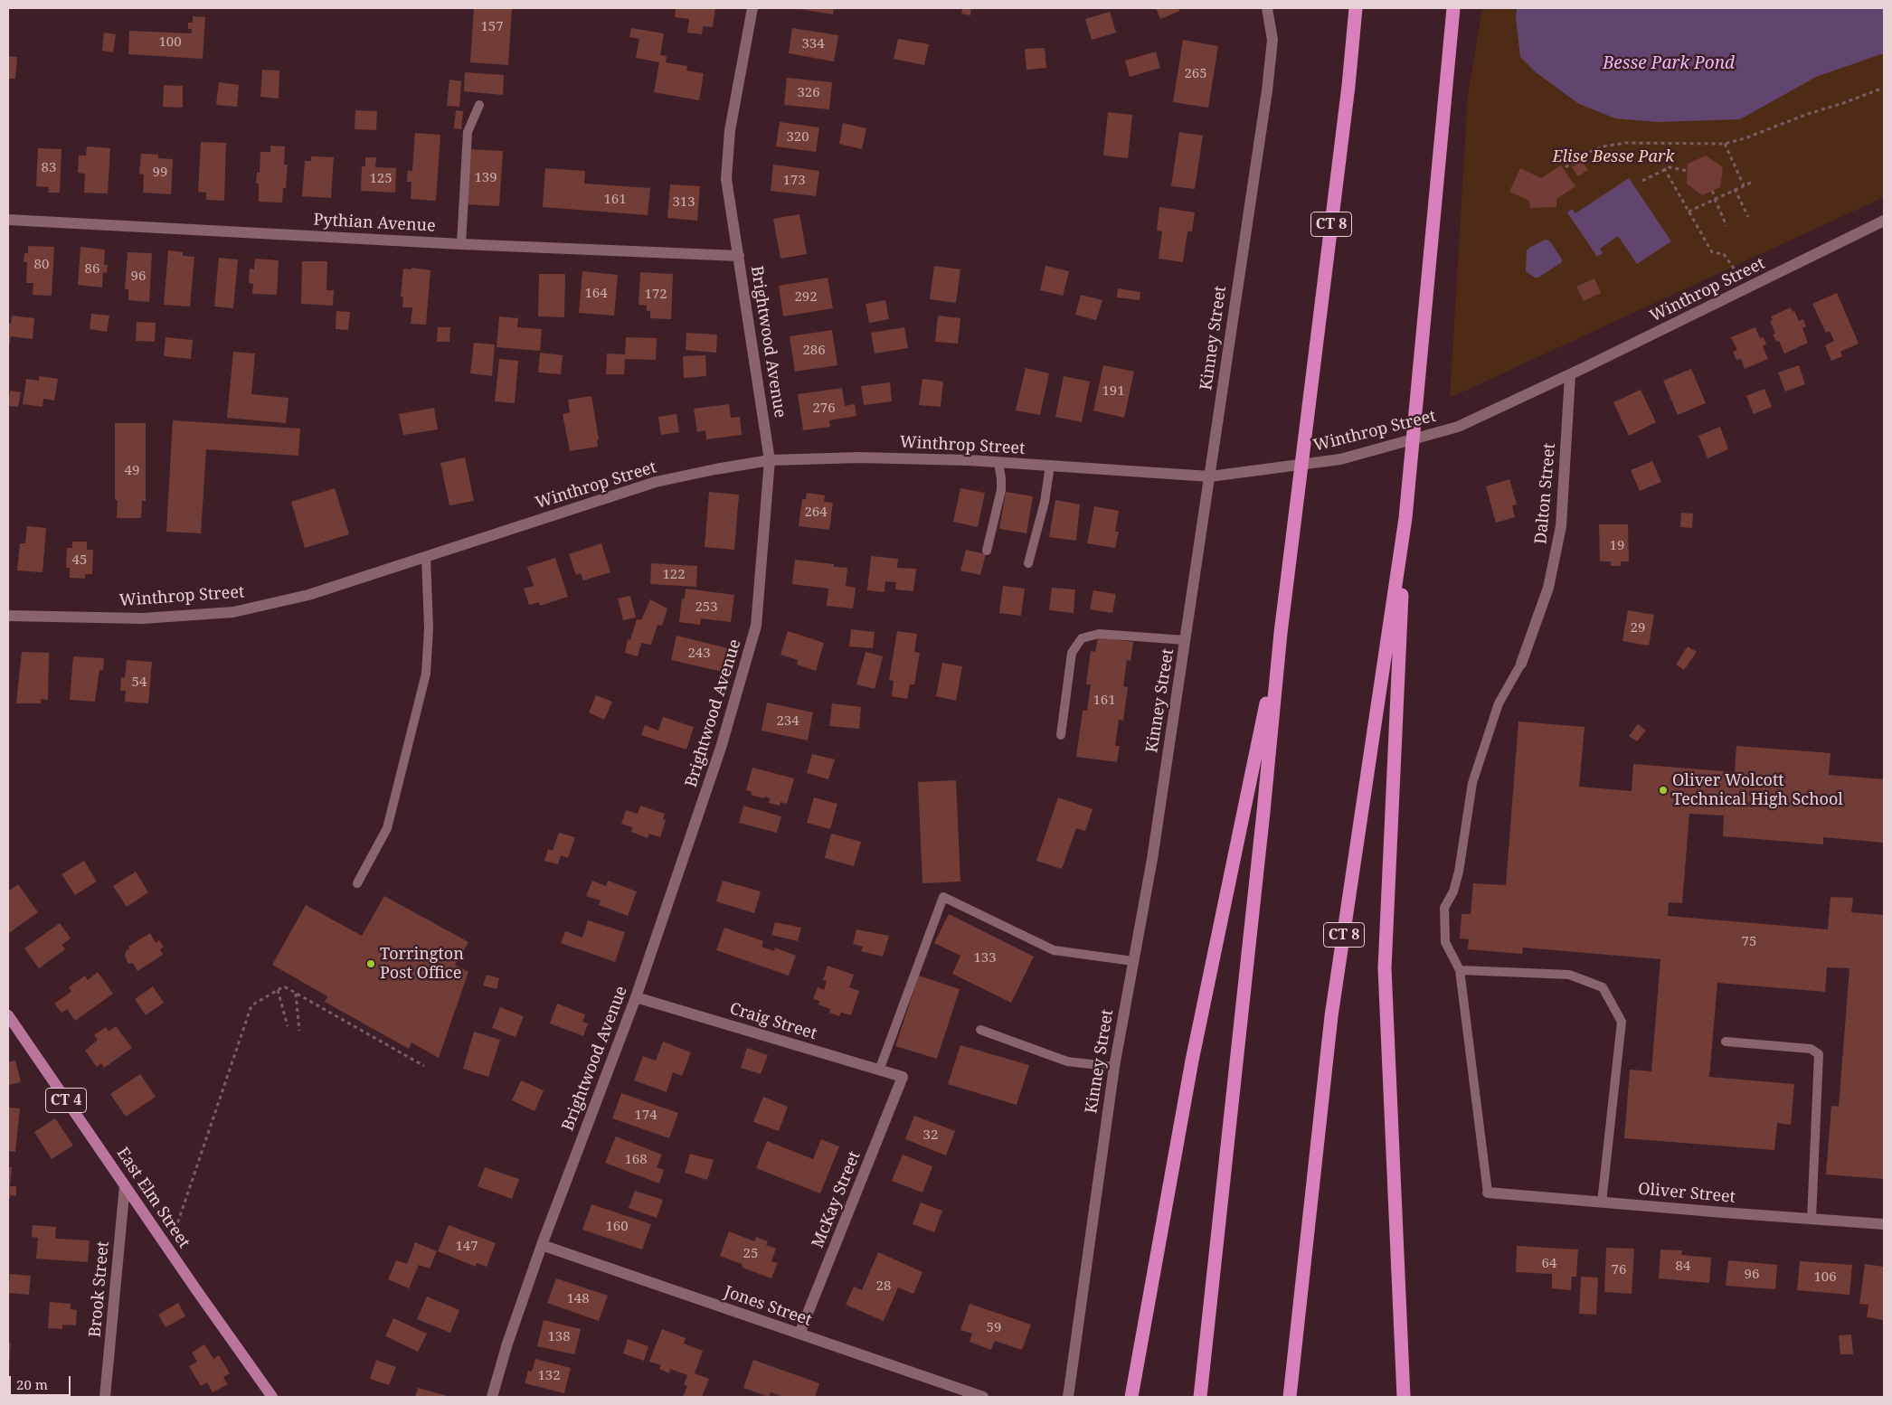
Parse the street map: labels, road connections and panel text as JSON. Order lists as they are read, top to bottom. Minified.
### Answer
{"streets":{"highway":["CT 8"],"main road":["CT 4","East Elm Street"],"street":["Pythian Avenue","Winthrop Street","Kinney Street","Brightwood Avenue","Dalton Street","Craig Street","Oliver Street","McKay Street","Brook Street","Jones Street"]},"crossings":[["Pythian Avenue","Brightwood Avenue"],["Winthrop Street","Kinney Street"],["Winthrop Street","Brightwood Avenue"],["Winthrop Street","Dalton Street"],["Brightwood Avenue","Craig Street"],["Brightwood Avenue","Jones Street"],["Craig Street","McKay Street"],["East Elm Street","Brook Street"],["McKay Street","Jones Street"]],"water":["Besse Park Pond"],"parks":["Elise Besse Park"],"places":["Oliver Wolcott Technical High School","Torrington Post Office"],"house_numbers":["157","100","334","265","326","320","83","99","139","125","173","161","313","80","86","96","164","172","292","286","191","276","49","264","19","45","122","253","29","243","54","161","234","75","133","174","32","168","160","147","25","64","84","76","96","106","28","148","59","138","132"],"scale_bar":"20 m"}
